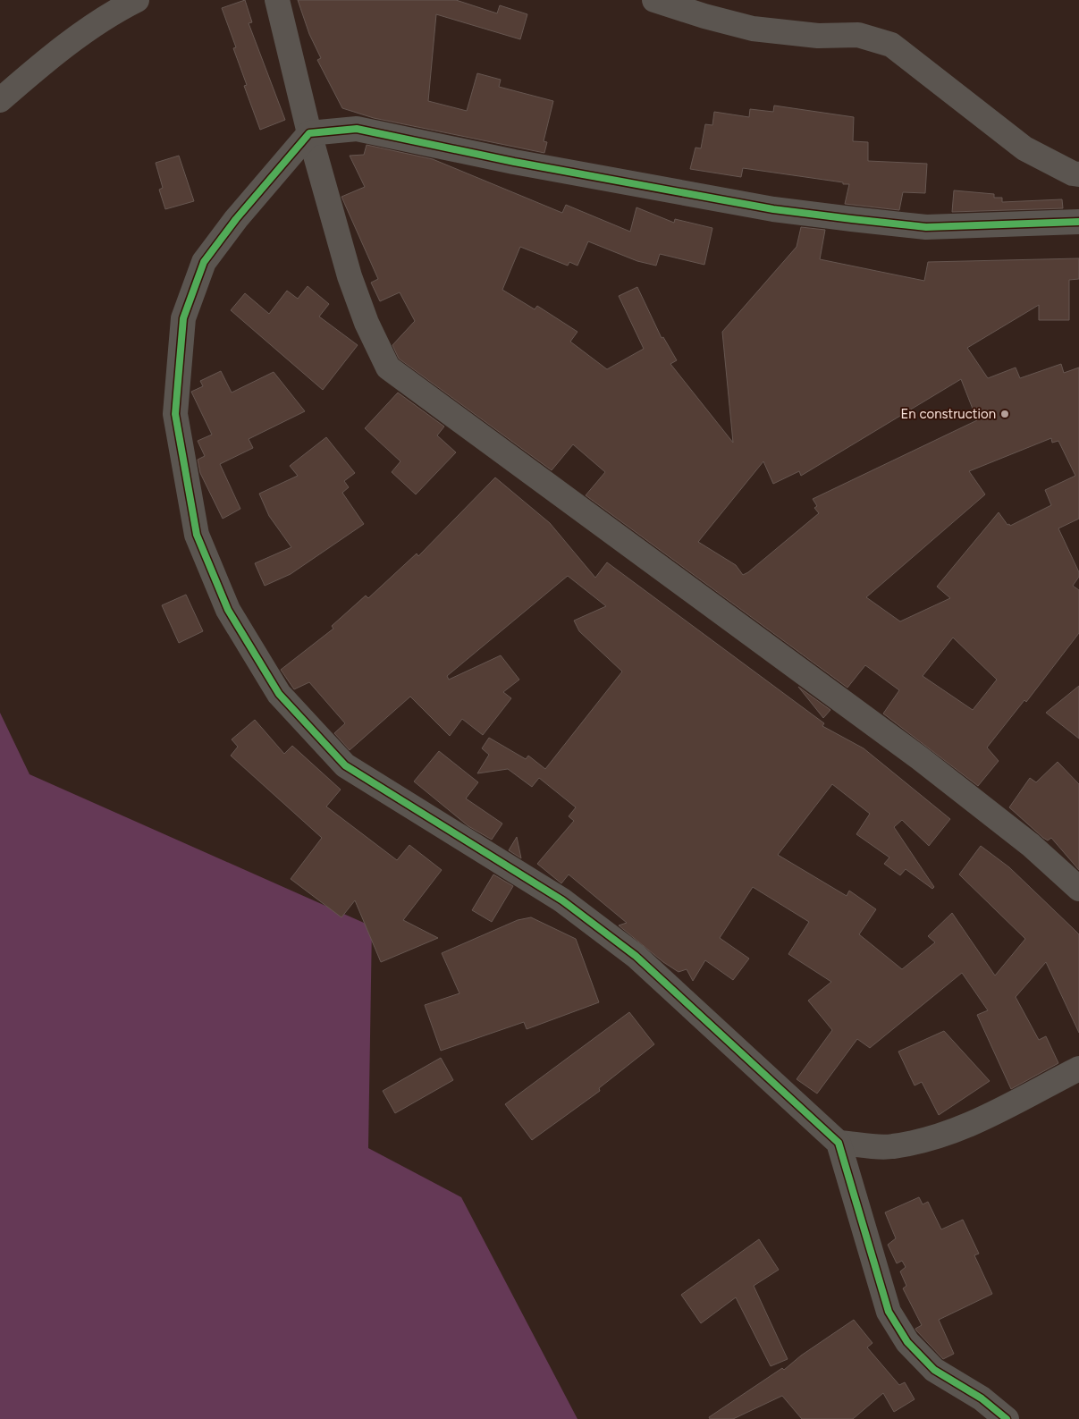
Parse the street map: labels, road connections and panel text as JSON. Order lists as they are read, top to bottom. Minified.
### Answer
{"places":["En construction"]}
